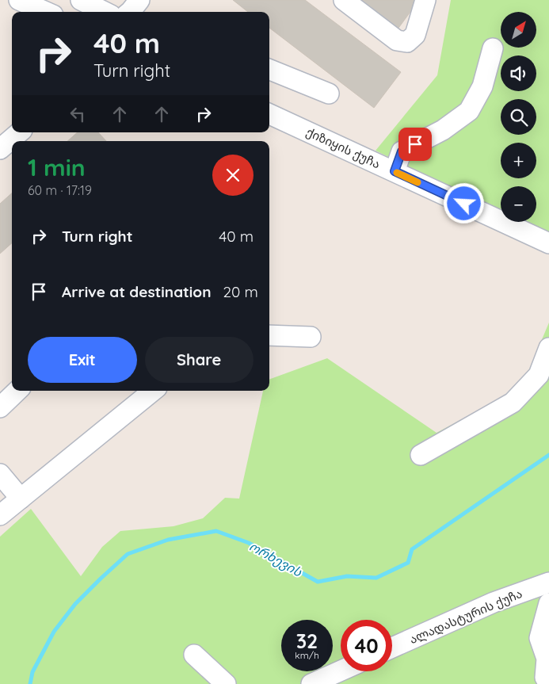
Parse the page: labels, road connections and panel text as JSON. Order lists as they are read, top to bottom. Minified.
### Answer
{"streets":{"street":["ქიზიყის ქუჩა","ალადასტურის ქუჩა"]},"water":["ორხევის"],"north":"top right","page":{"map_buttons":["+","−"],"turn":["40 m","Turn right"],"heading":["1 min","60 m · 17:19"],"list":[{"name":"Turn right","value":"40 m"},{"name":"Arrive at destination","value":"20 m"}],"buttons":["Exit","Share"],"speed":"32 km/h","limit":"40"}}
